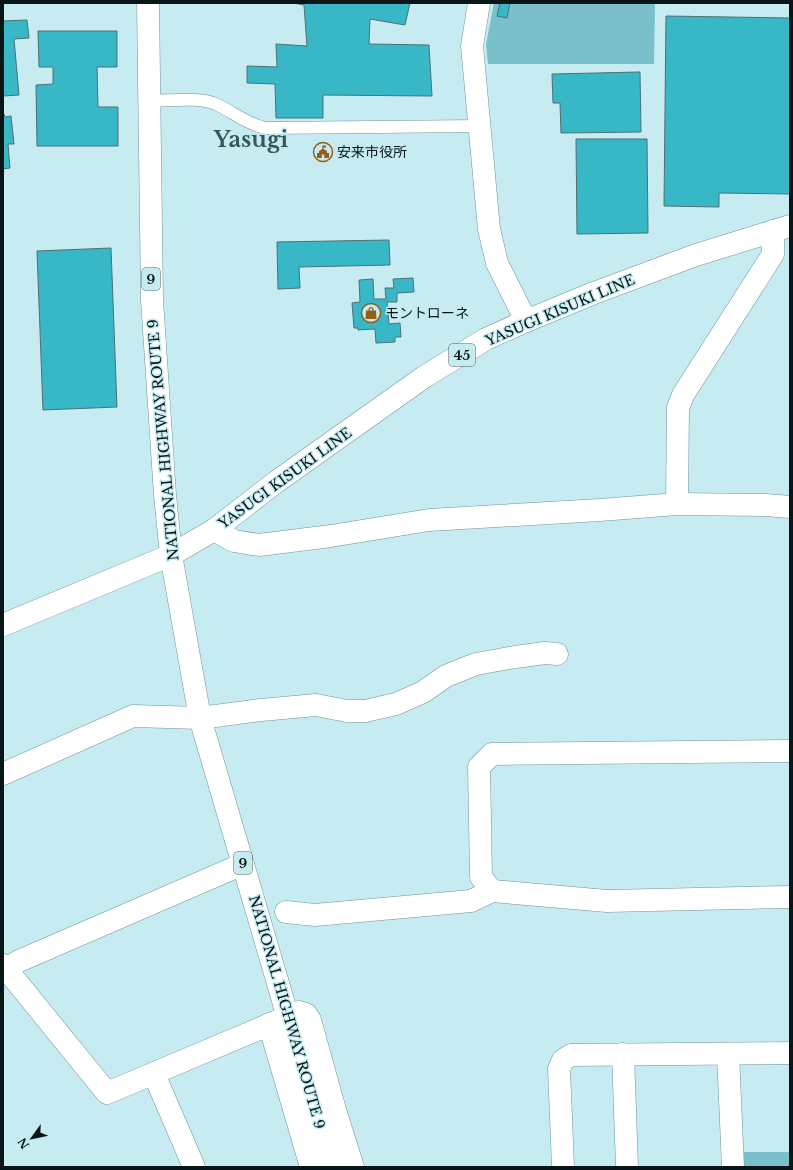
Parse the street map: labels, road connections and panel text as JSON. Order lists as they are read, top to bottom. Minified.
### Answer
{"streets":{"main road":["9","YASUGI KISUKI LINE","45","NATIONAL HIGHWAY ROUTE 9"]},"crossings":[["YASUGI KISUKI LINE","NATIONAL HIGHWAY ROUTE 9"]],"districts":["Yasugi"],"places":{"public building":["安来市役所"],"shop":["モントローネ"]},"north":"bottom left"}
